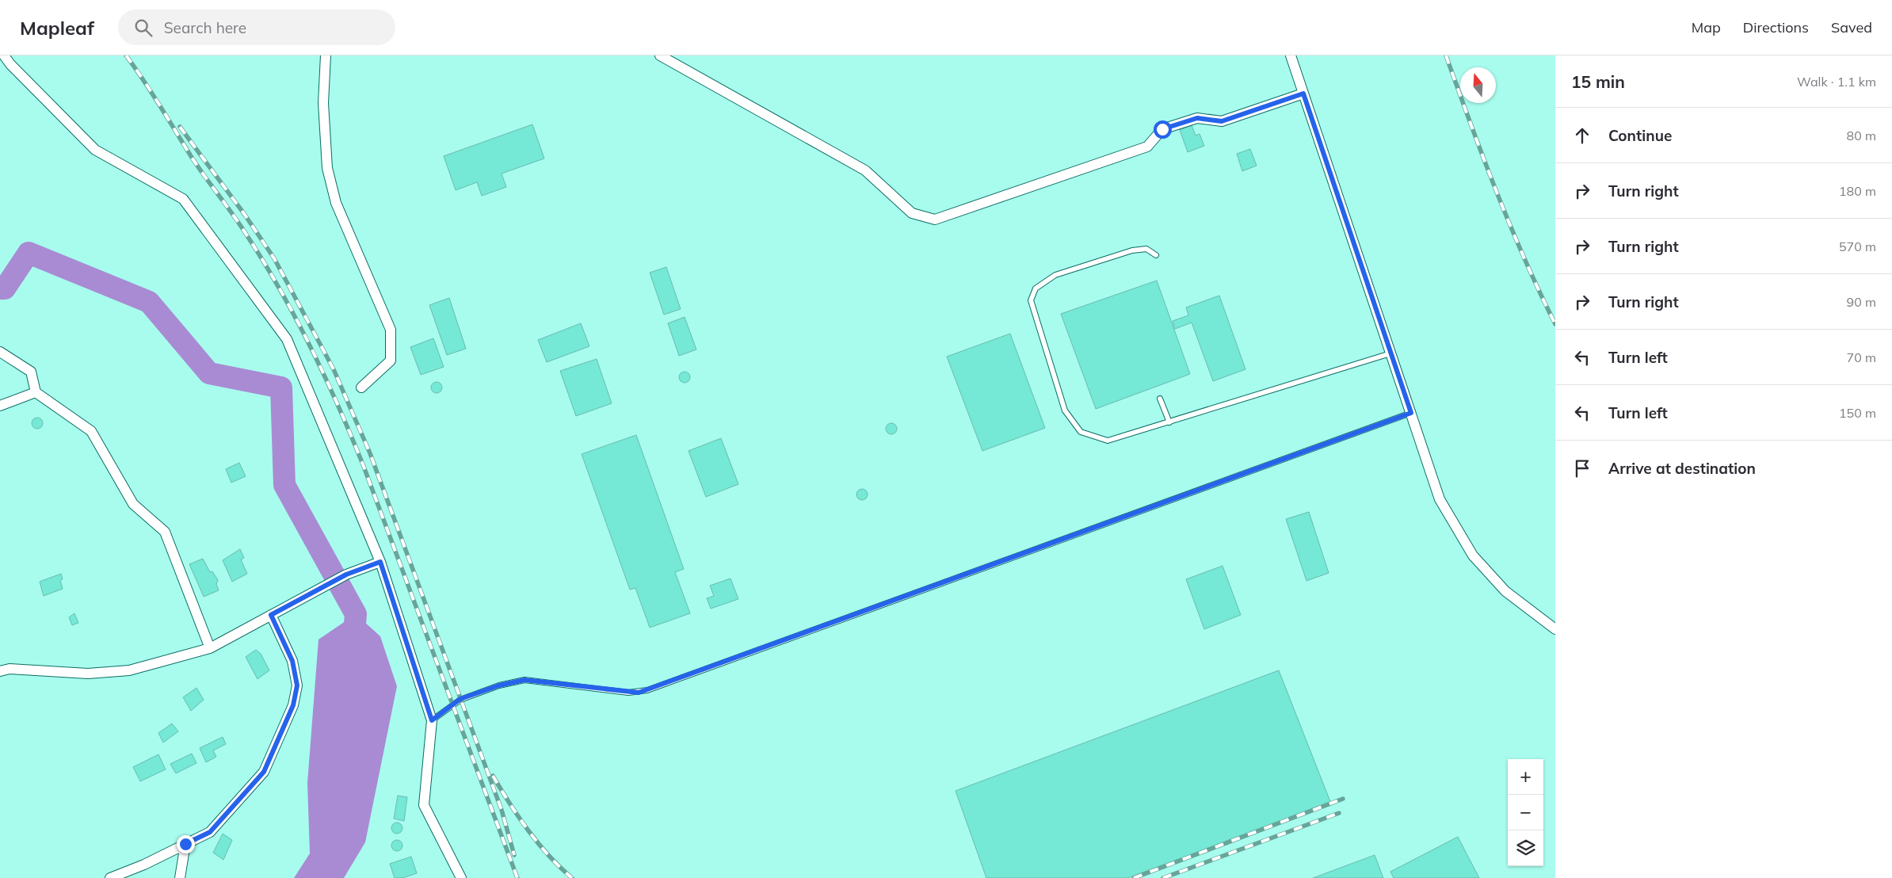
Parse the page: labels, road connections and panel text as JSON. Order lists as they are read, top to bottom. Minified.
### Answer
{"north":"top","page":{"header":"Mapleaf","search":"Search here","nav":["Map","Directions","Saved"],"heading":["15 min","Walk · 1.1 km"],"list":[["Continue","80 m"],["Turn right","180 m"],["Turn right","570 m"],["Turn right","90 m"],["Turn left","70 m"],["Turn left","150 m"],"Arrive at destination"],"map_buttons":["+","−"]}}
